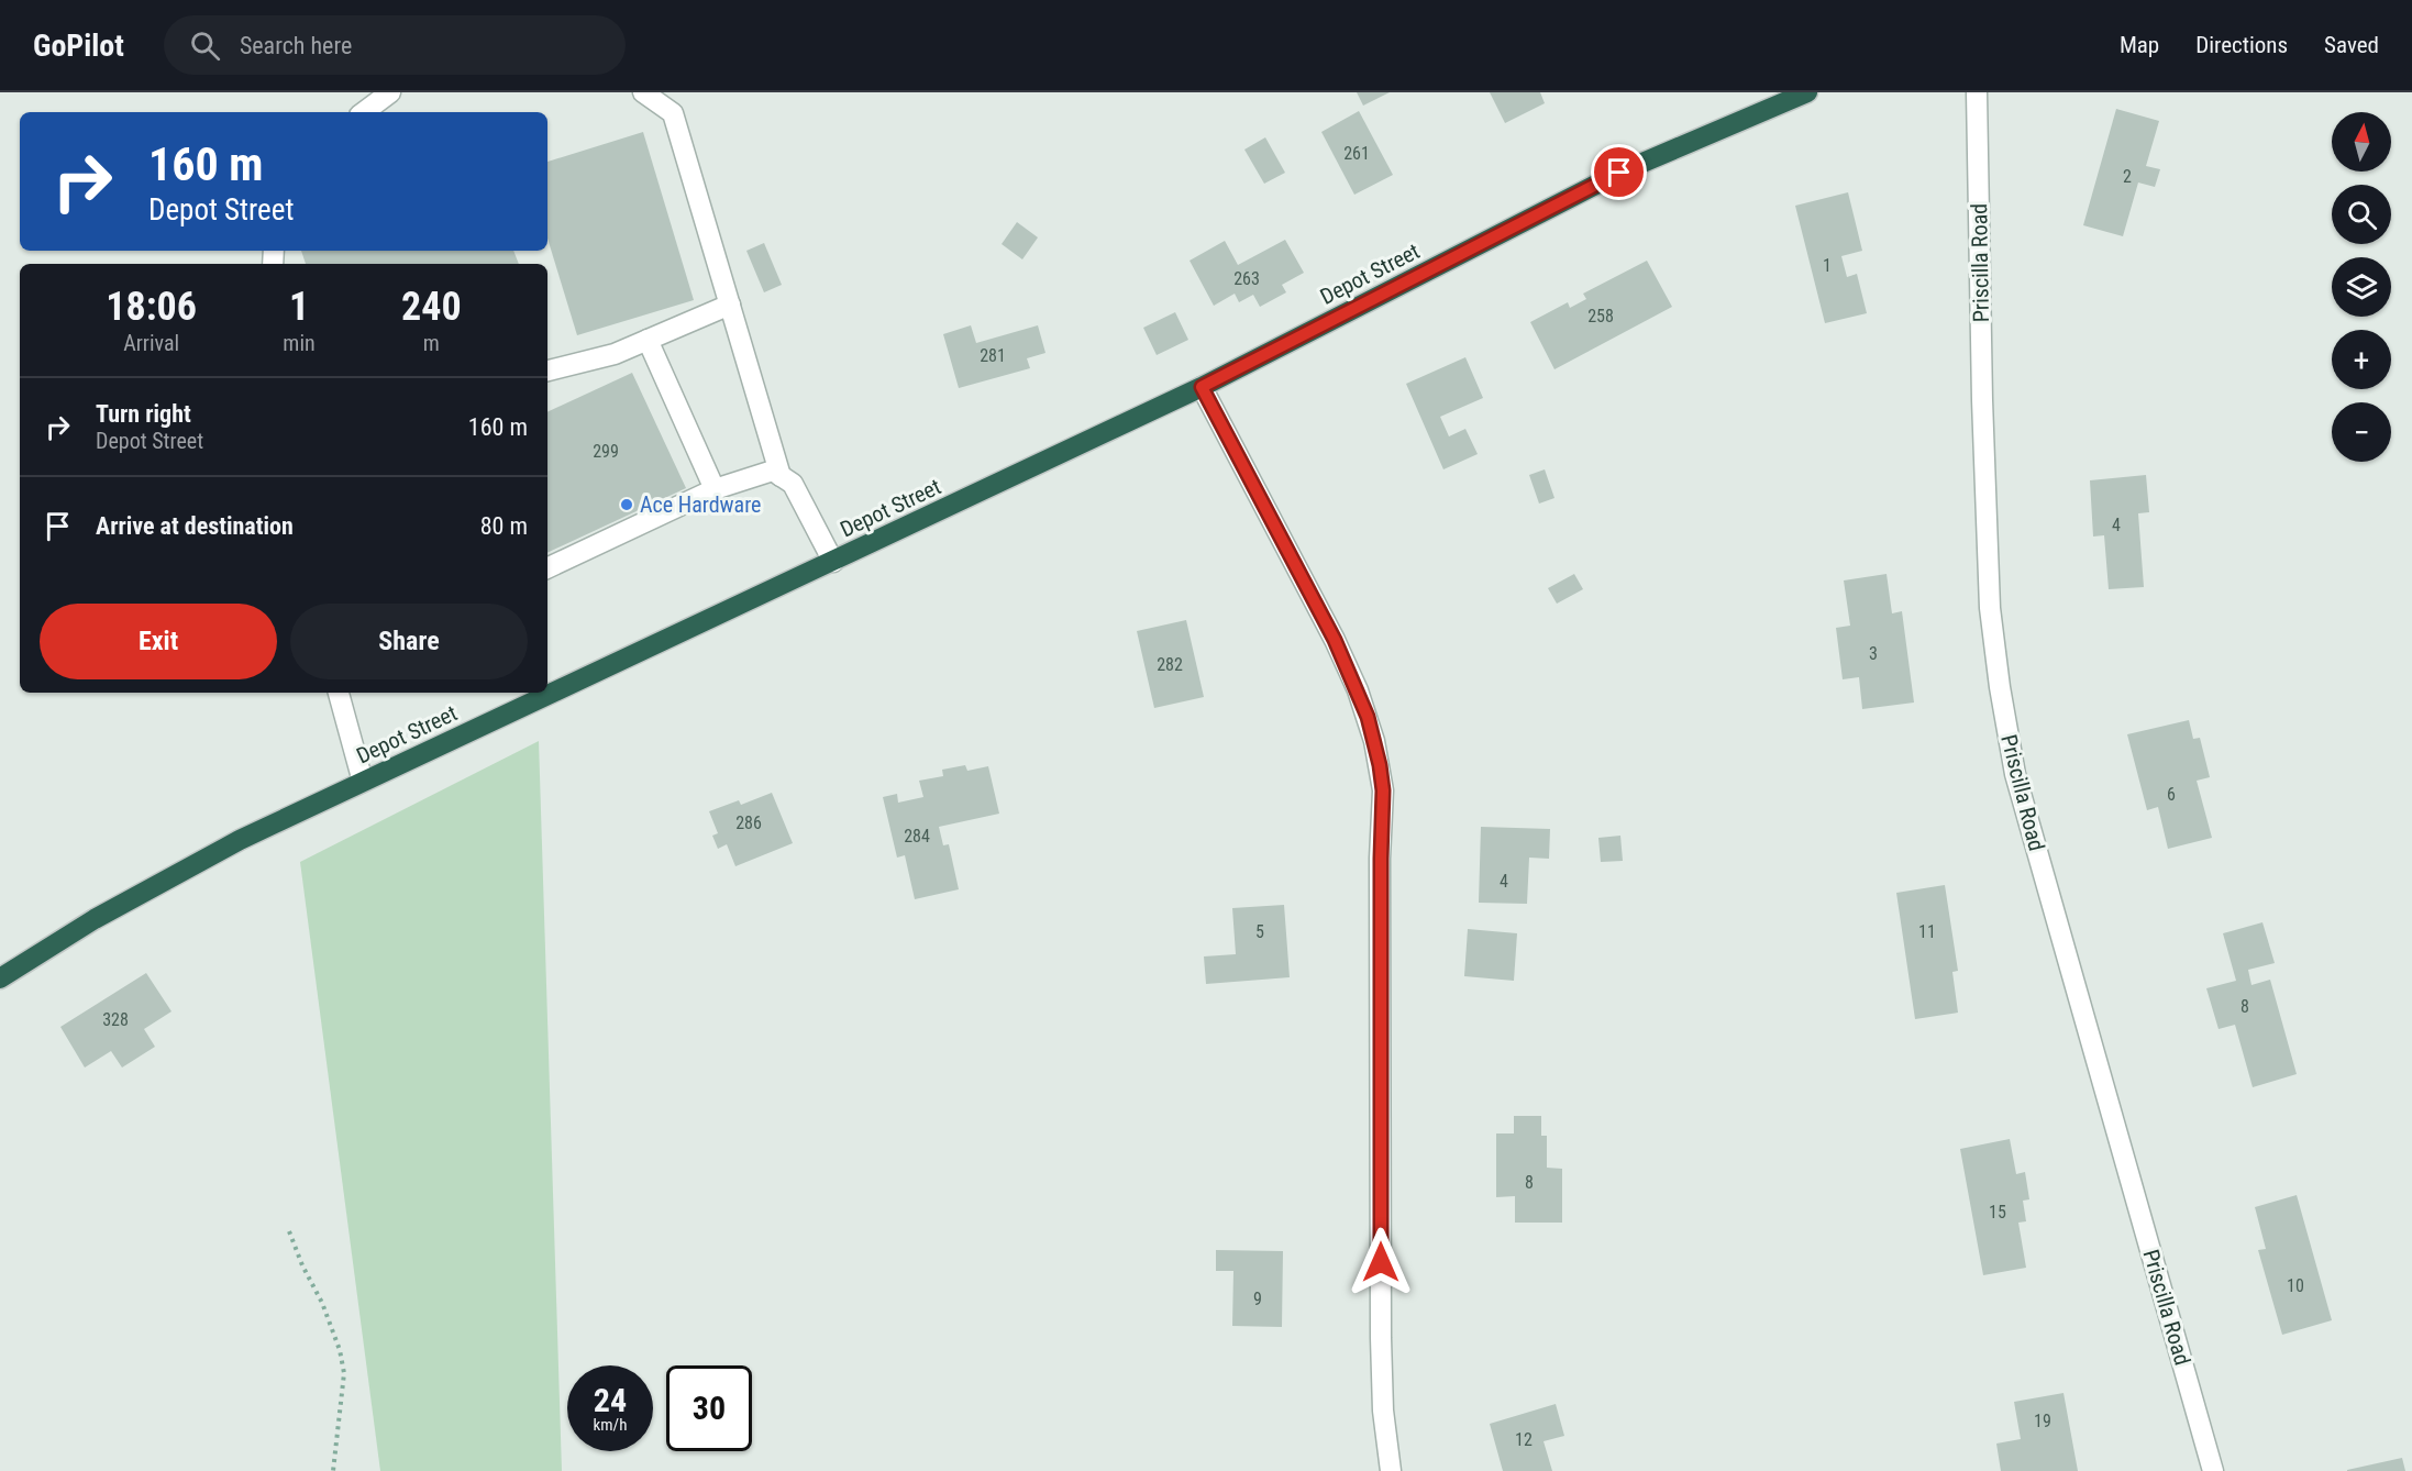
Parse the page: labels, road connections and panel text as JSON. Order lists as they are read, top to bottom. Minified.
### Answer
{"streets":{"highway":["Depot Street"],"street":["Priscilla Road"]},"places":["Ace Hardware"],"house_numbers":["261","2","1","263","258","281","299","4","3","282","6","286","284","4","5","11","8","328","8","15","10","9","19","12"],"north":"top","page":{"header":"GoPilot","search":"Search here","nav":["Map","Directions","Saved"],"map_buttons":["+","−"],"turn":["160 m","Depot Street"],"eta":["18:06","Arrival","1","min","240","m"],"list":[{"name":"Turn right","note":"Depot Street","value":"160 m"},{"name":"Arrive at destination","value":"80 m"}],"buttons":["Exit","Share"],"speed":"24 km/h","limit":"30"}}
